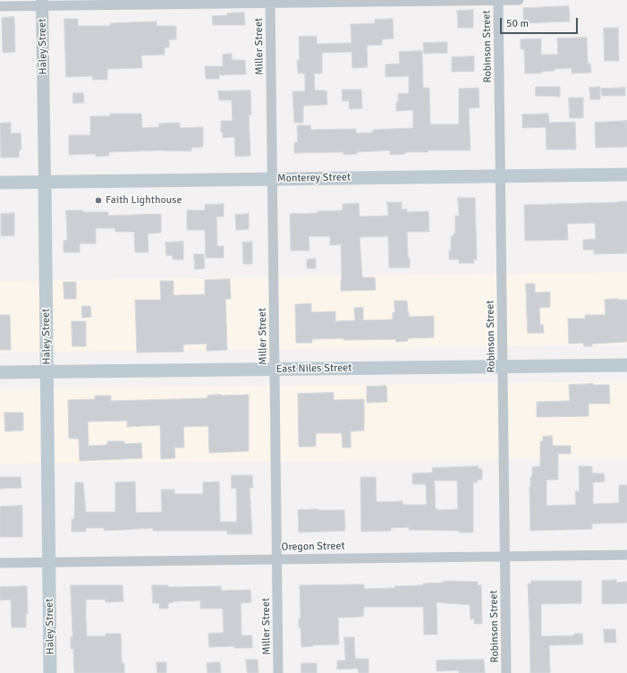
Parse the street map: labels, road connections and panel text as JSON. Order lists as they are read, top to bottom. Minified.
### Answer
{"streets":{"main road":["Haley Street","Monterey Street","East Niles Street"],"street":["Miller Street","Robinson Street","Oregon Street"]},"crossings":[["Haley Street","Monterey Street"],["Haley Street","East Niles Street"],["Haley Street","Oregon Street"],["Miller Street","Monterey Street"],["Miller Street","East Niles Street"],["Miller Street","Oregon Street"],["Robinson Street","Monterey Street"],["Robinson Street","East Niles Street"],["Robinson Street","Oregon Street"]],"places":["Faith Lighthouse"],"scale_bar":"50 m"}
